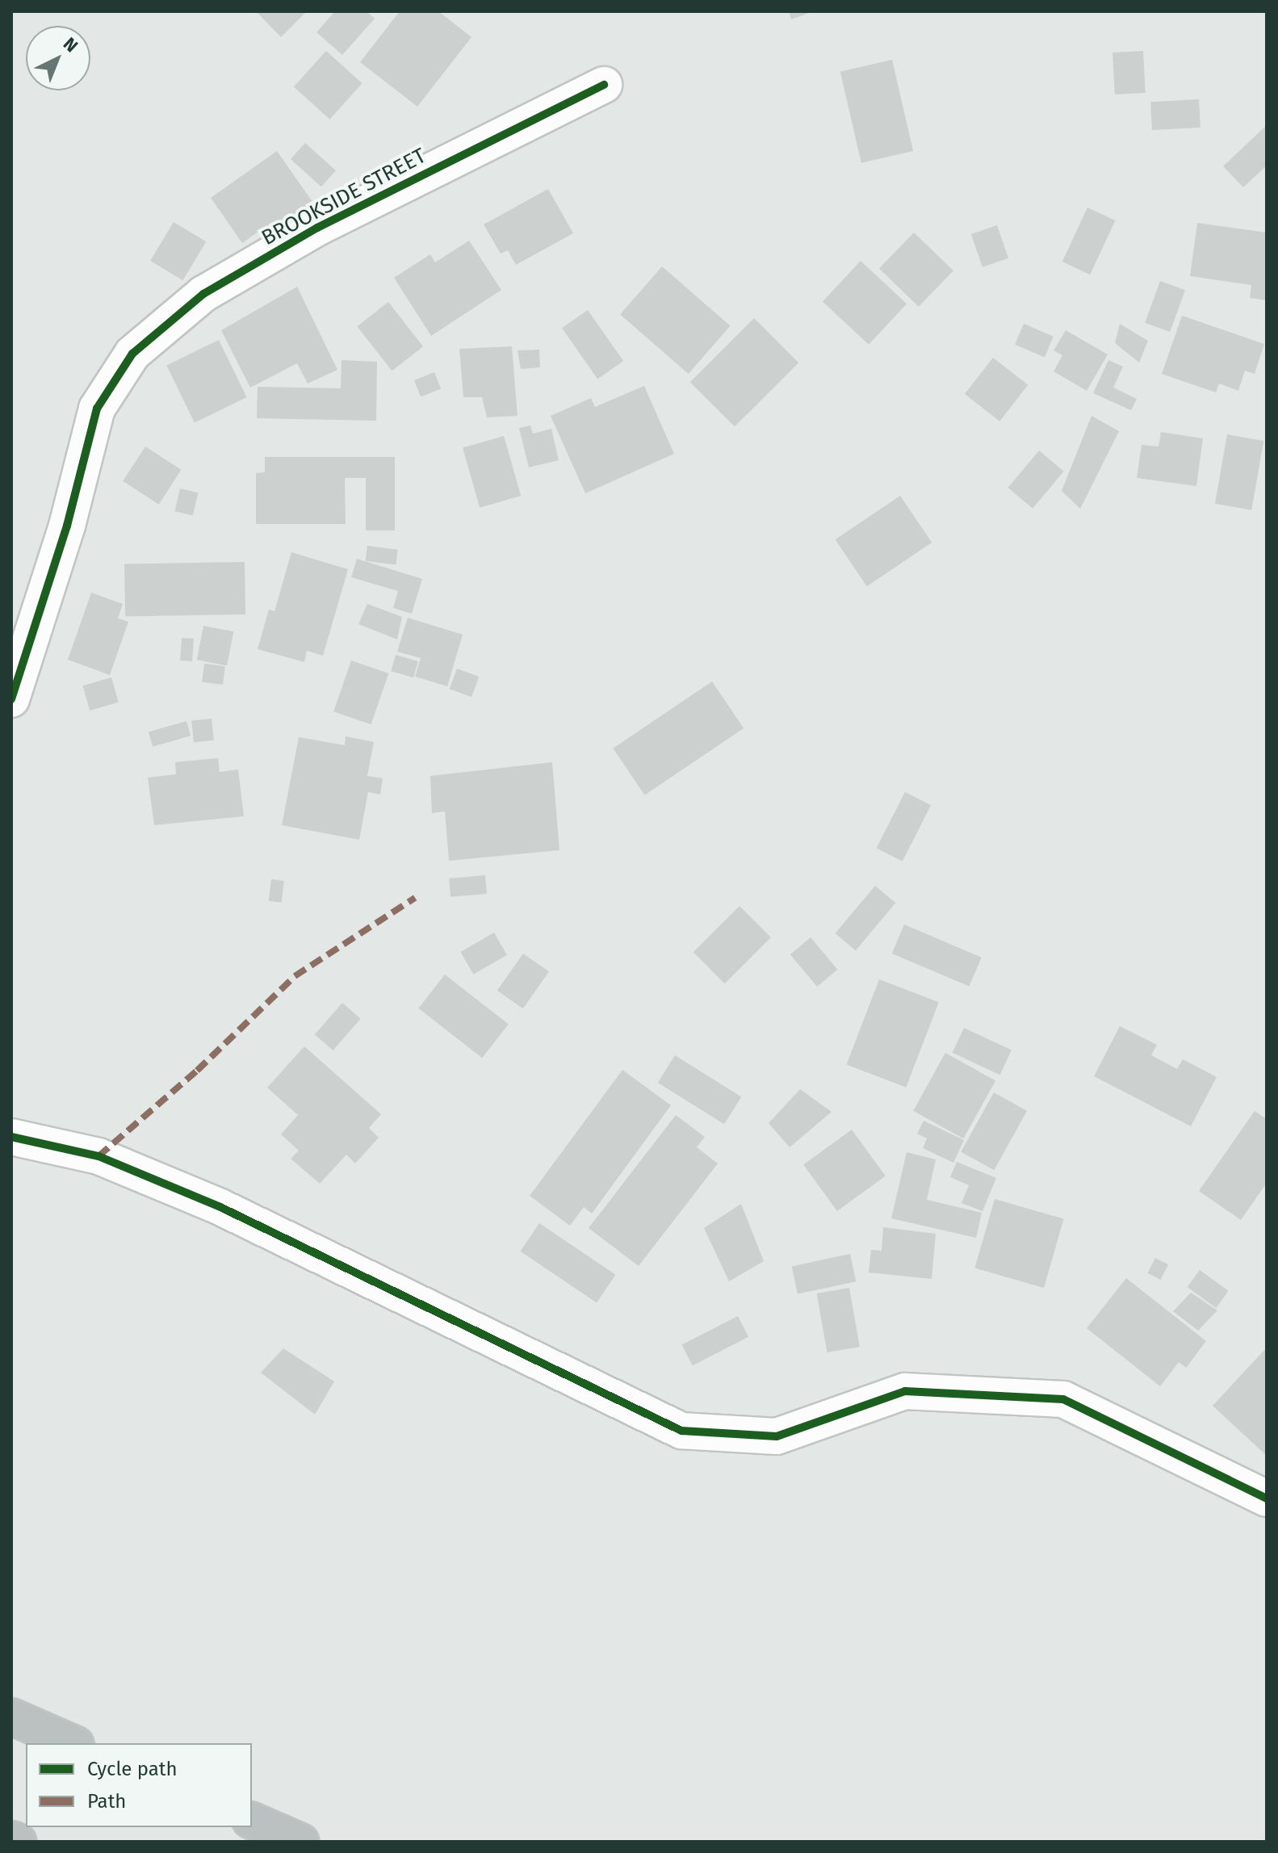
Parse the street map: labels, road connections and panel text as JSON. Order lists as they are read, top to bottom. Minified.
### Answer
{"streets":{"street":["BROOKSIDE STREET"]},"legend":["Cycle path","Path"],"north":"top right"}
